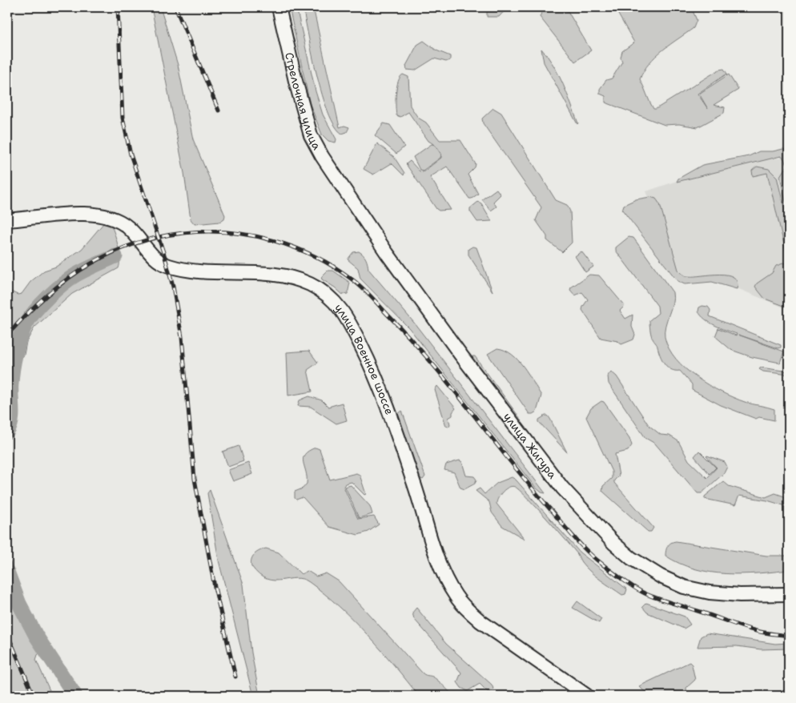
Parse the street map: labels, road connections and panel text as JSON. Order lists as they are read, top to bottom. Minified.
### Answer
{"streets":{"main road":["Стрелочная улица","улица Военное шоссе","улица Жигура"]},"crossings":[["Стрелочная улица","улица Жигура"]]}
